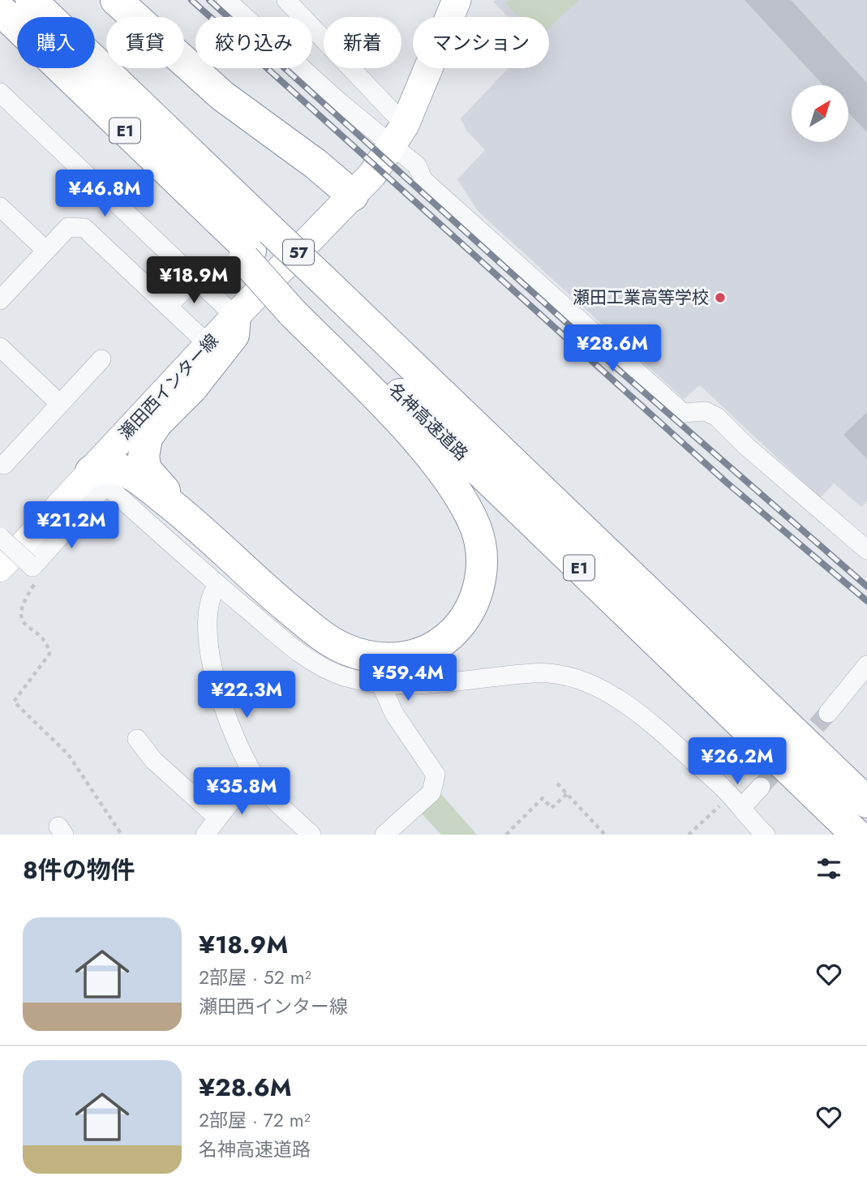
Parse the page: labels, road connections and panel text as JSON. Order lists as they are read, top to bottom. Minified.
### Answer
{"streets":{"highway":["E1","名神高速道路"],"main road":["57","瀬田西インター線"]},"places":["瀬田工業高等学校"],"north":"top right","page":{"chip":["購入","賃貸","絞り込み","新着","マンション"],"price":["¥46.8M","¥18.9M","¥28.6M","¥21.2M","¥59.4M","¥22.3M","¥26.2M","¥35.8M"],"heading":"8件の物件","list":[{"name":"¥18.9M","note":"2部屋 · 52 m² · 瀬田西インター線"},{"name":"¥28.6M","note":"2部屋 · 72 m² · 名神高速道路"}]}}
